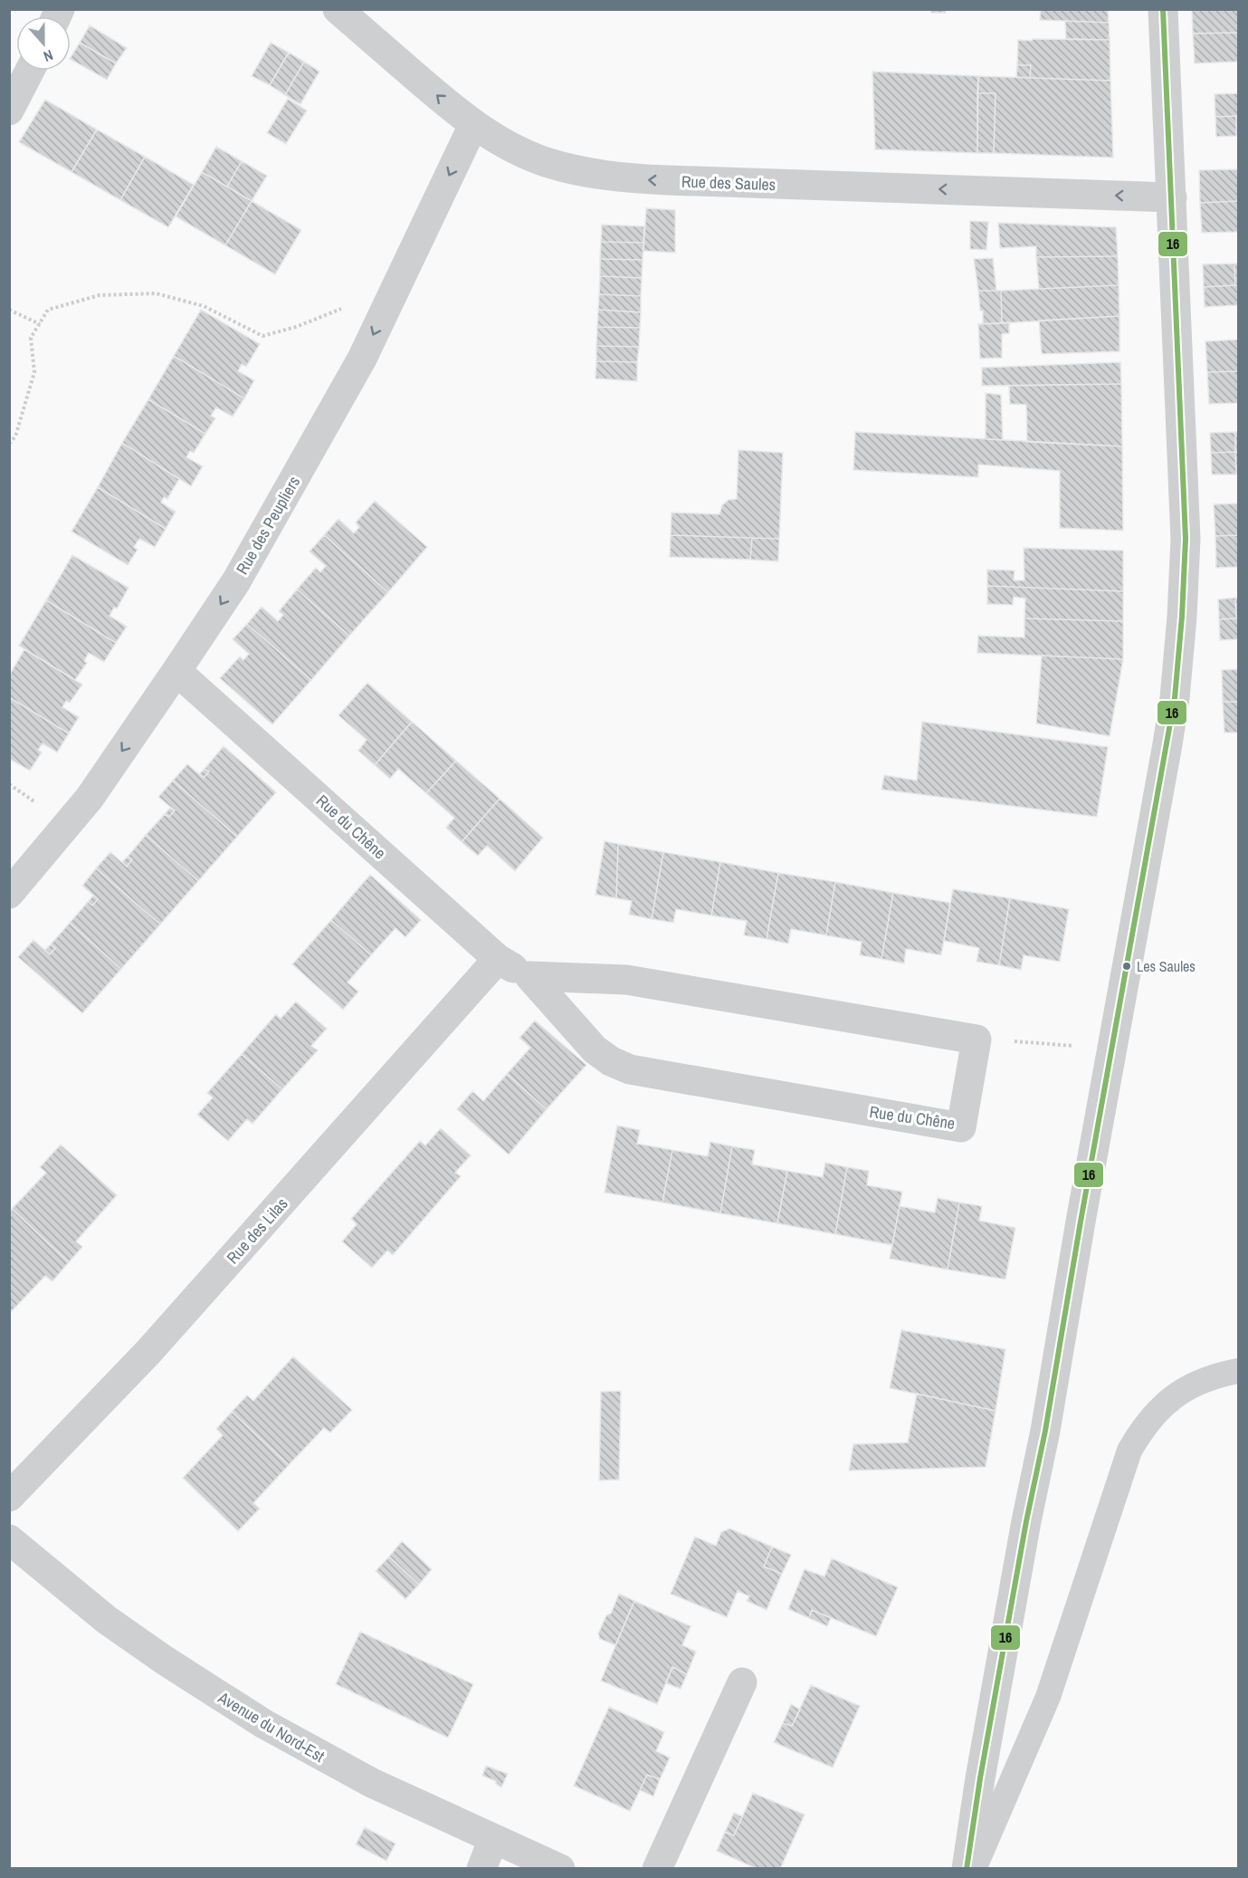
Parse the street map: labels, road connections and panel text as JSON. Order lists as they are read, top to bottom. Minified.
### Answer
{"streets":{"street":["Rue des Saules","Rue des Peupliers","Rue du Chêne","Rue des Lilas","Avenue du Nord-Est"]},"crossings":[["Rue des Saules","Rue des Peupliers"],["Rue des Peupliers","Rue du Chêne"],["Rue du Chêne","Rue des Lilas"]],"one_way":["Rue des Saules","Rue des Peupliers"],"places":["Les Saules"],"lines":["transit line 16"],"north":"bottom"}
